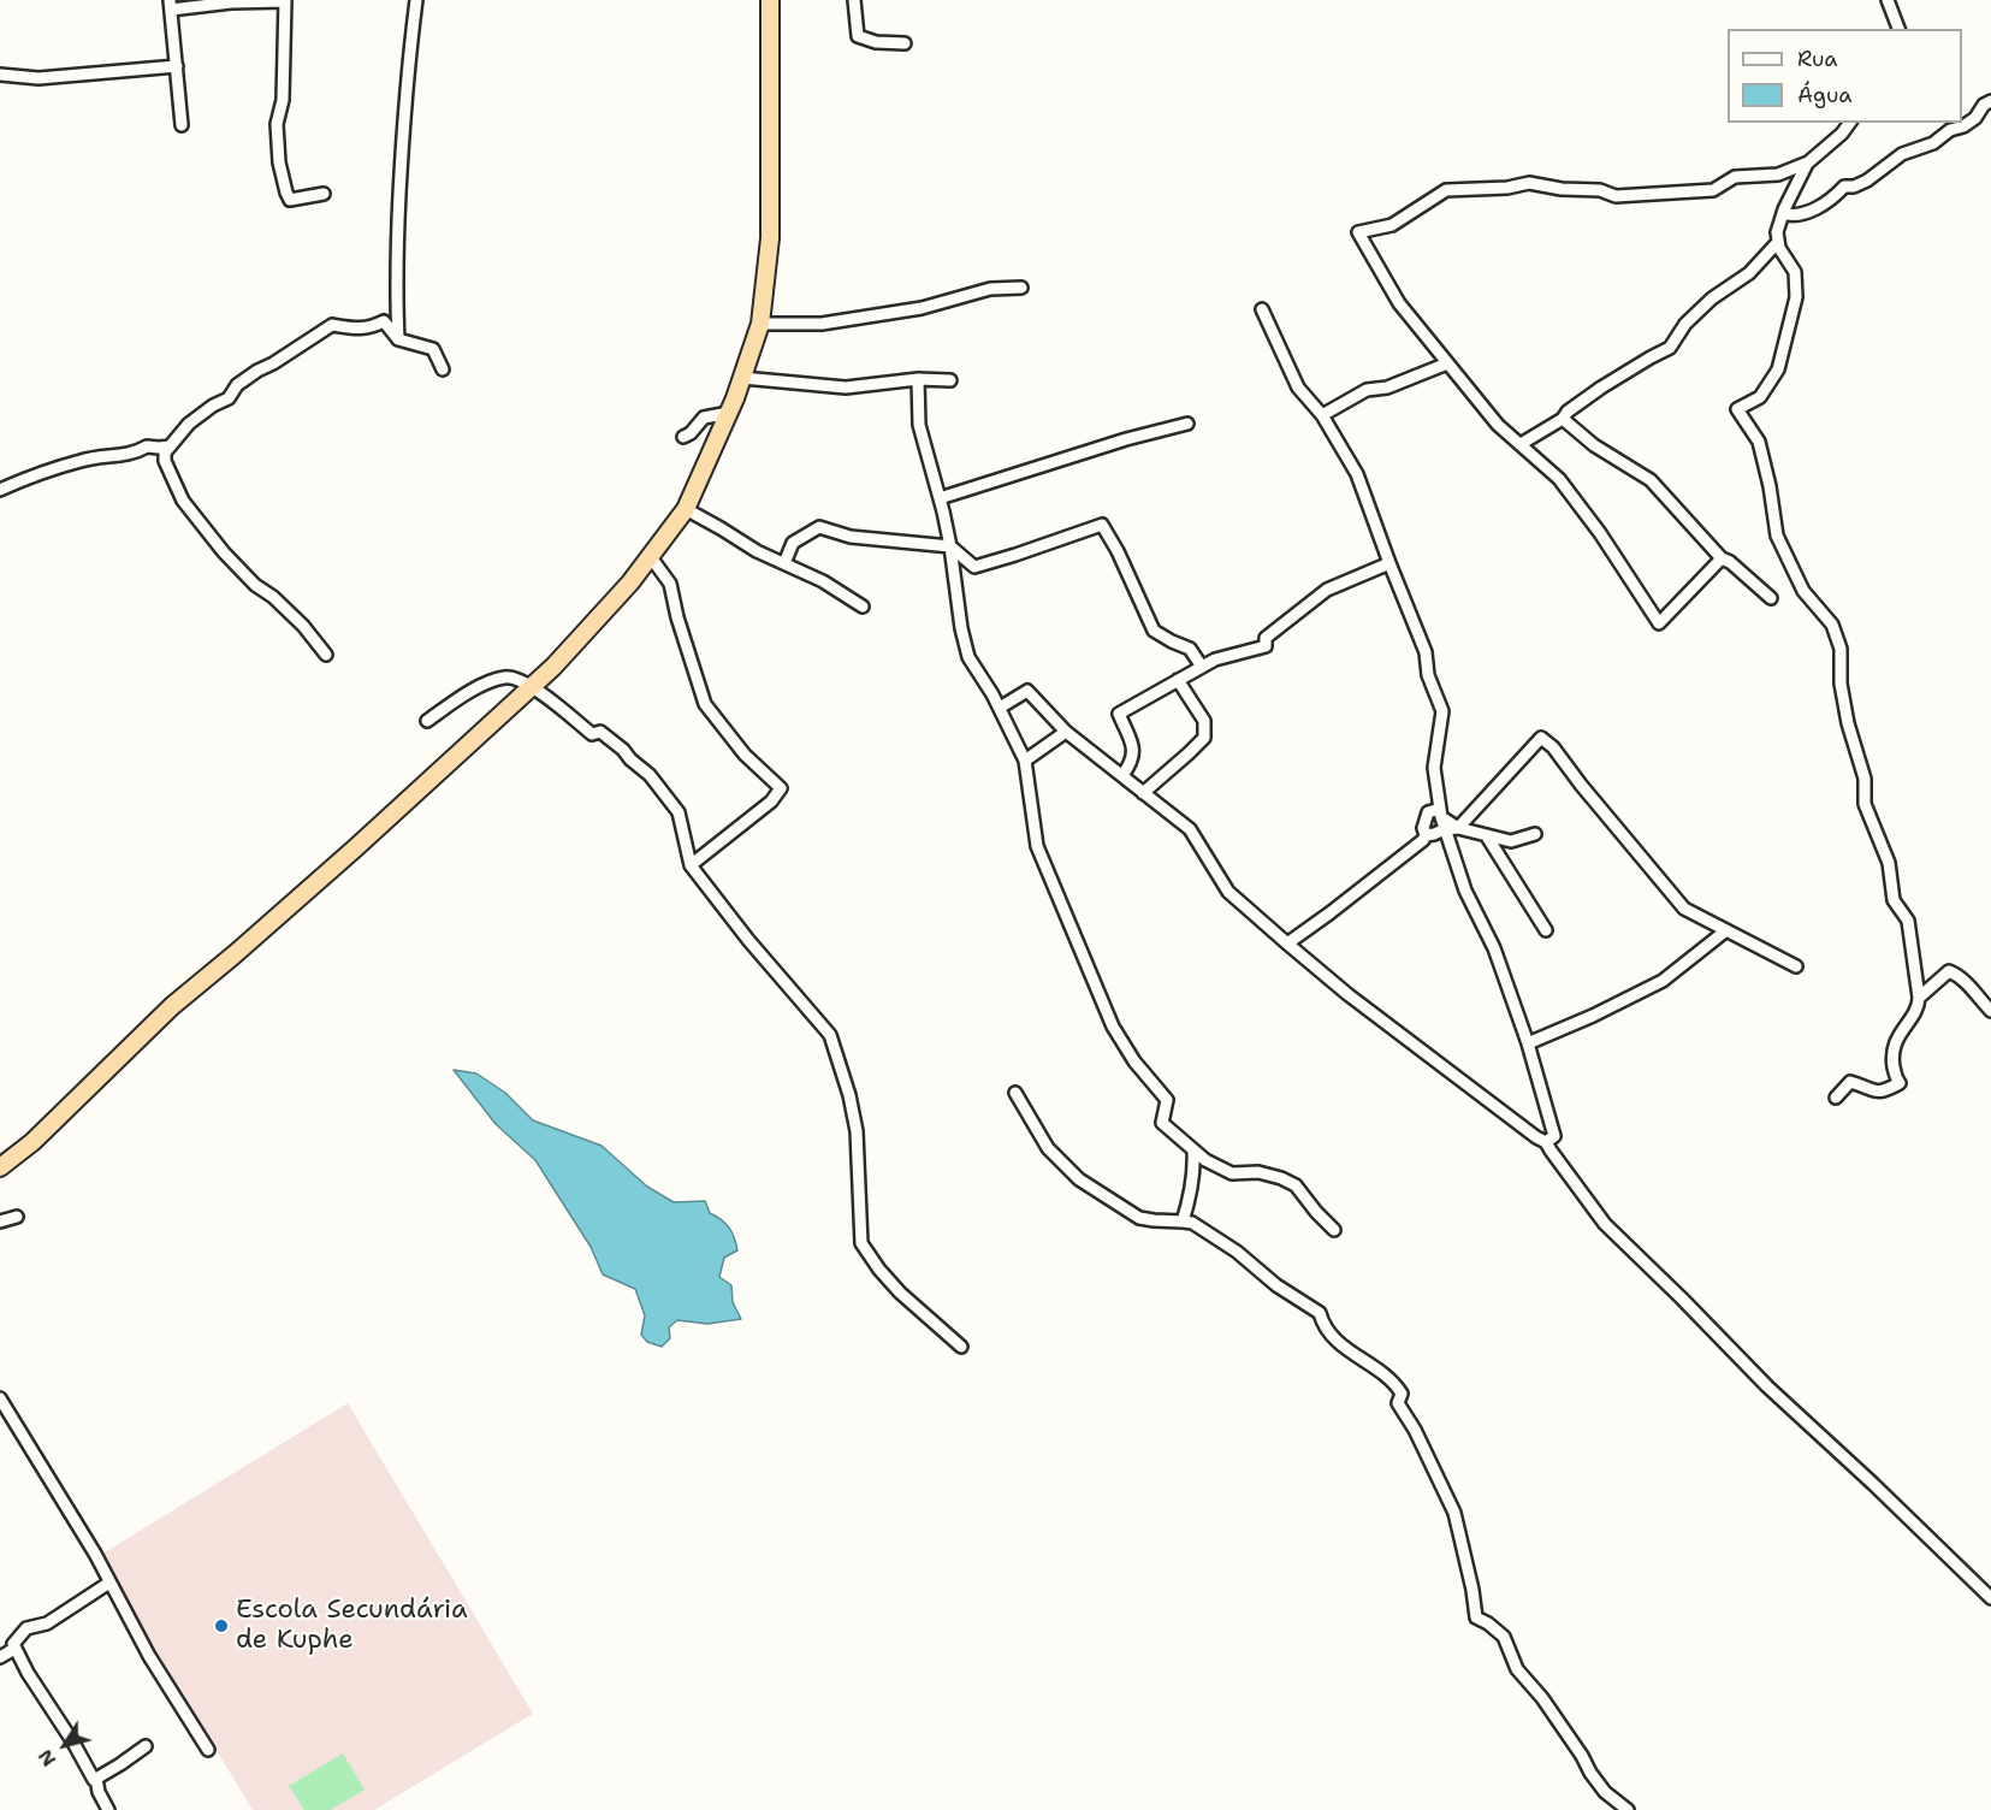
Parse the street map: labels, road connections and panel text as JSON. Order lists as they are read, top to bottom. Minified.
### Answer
{"places":["Escola Secundária de Kuphe"],"legend":["Rua","Água"],"north":"bottom left"}
